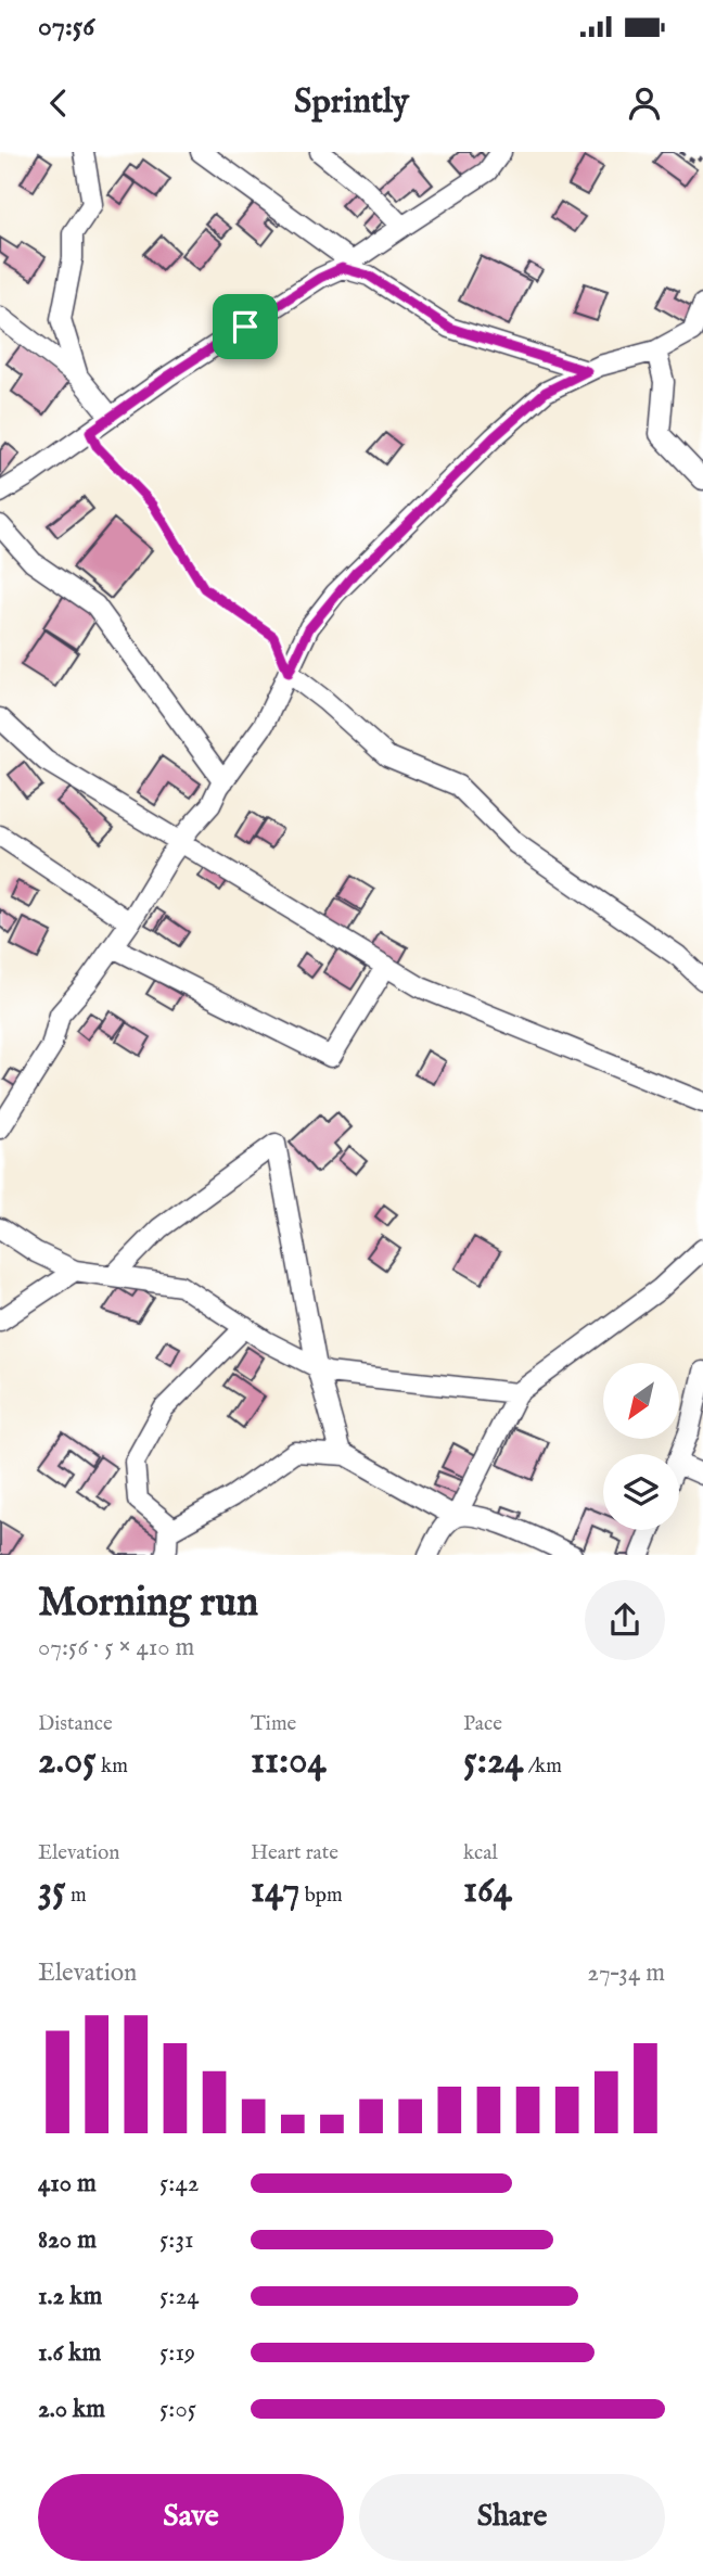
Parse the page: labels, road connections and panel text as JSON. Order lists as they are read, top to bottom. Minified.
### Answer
{"north":"bottom left","page":{"status":"07:56","header":"Sprintly","heading":["Morning run","07:56 · 5 × 410 m"],"stats":[["Distance","2.05 km"],["Time","11:04"],["Pace","5:24 /km"],["Elevation","35 m"],["Heart rate","147 bpm"],["kcal","164"]],"chart":["Elevation","27–34 m"],"list":[{"name":"410 m","note":"5:42"},{"name":"820 m","note":"5:31"},{"name":"1.2 km","note":"5:24"},{"name":"1.6 km","note":"5:19"},{"name":"2.0 km","note":"5:05"}],"buttons":["Save","Share"]}}
